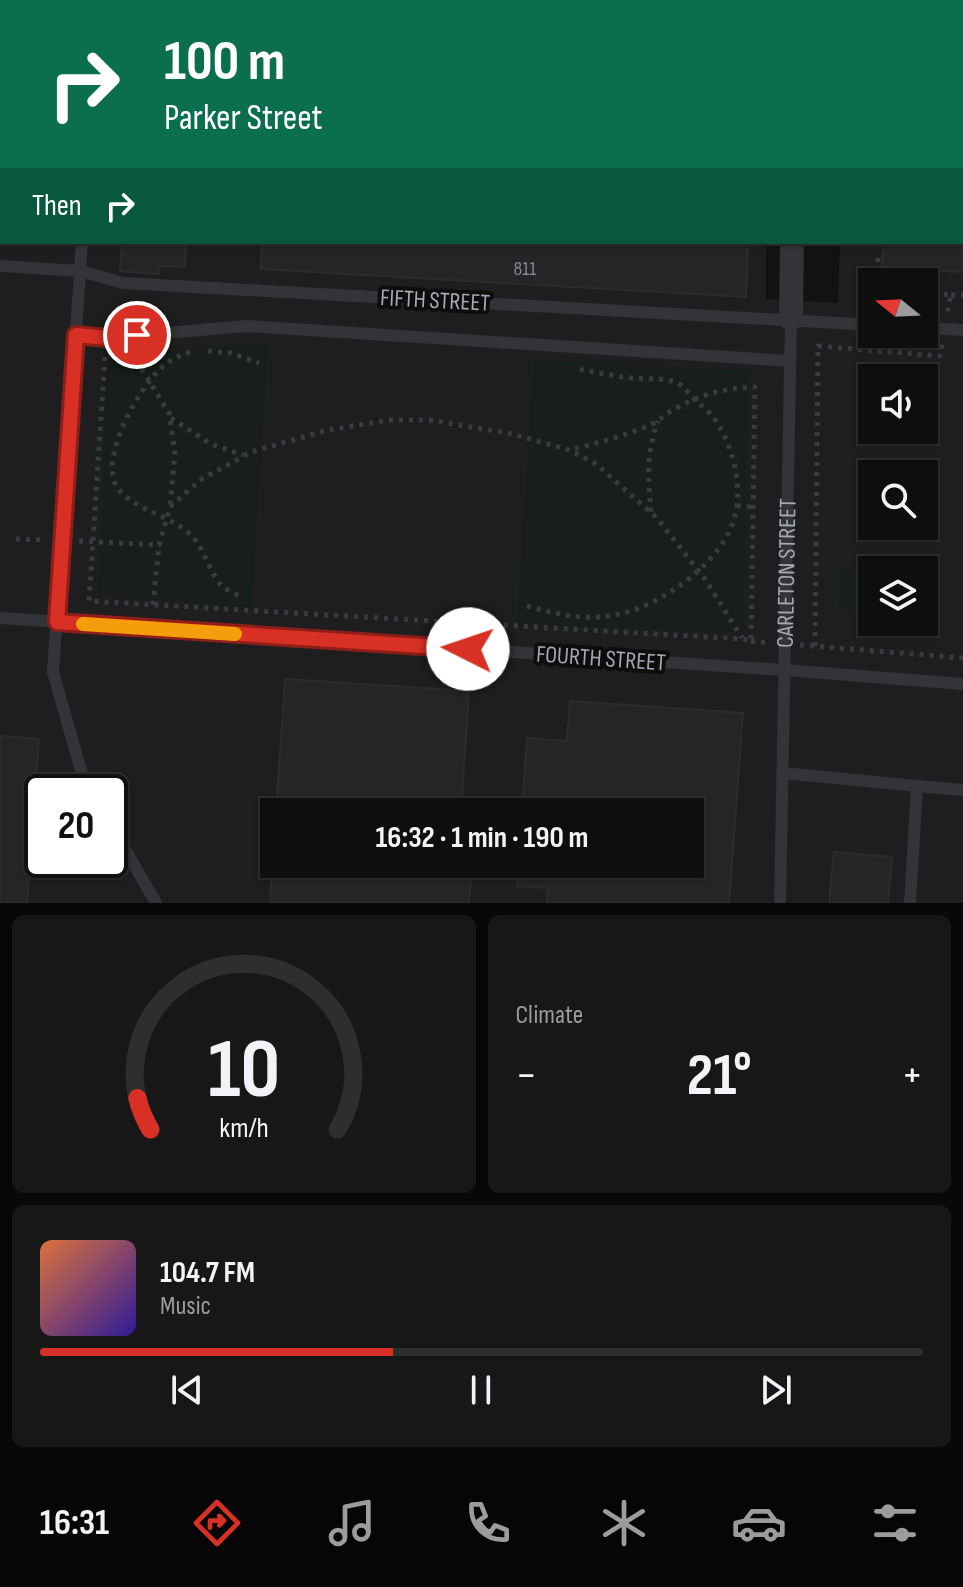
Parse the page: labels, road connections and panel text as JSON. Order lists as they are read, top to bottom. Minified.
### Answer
{"streets":{"street":["CARLETON STREET"],"lane":["FIFTH STREET","FOURTH STREET"]},"crossings":[["FIFTH STREET","CARLETON STREET"],["CARLETON STREET","FOURTH STREET"]],"house_numbers":["811"],"north":"left","page":{"turn":["100 m","Parker Street"],"then":"Then","limit":"20","trip":"16:32 · 1 min · 190 m","tile":"Climate","heat":["−","21°","+"],"song":["104.7 FM","Music"],"tabs":"16:31","gauge":["10","km/h"]}}
